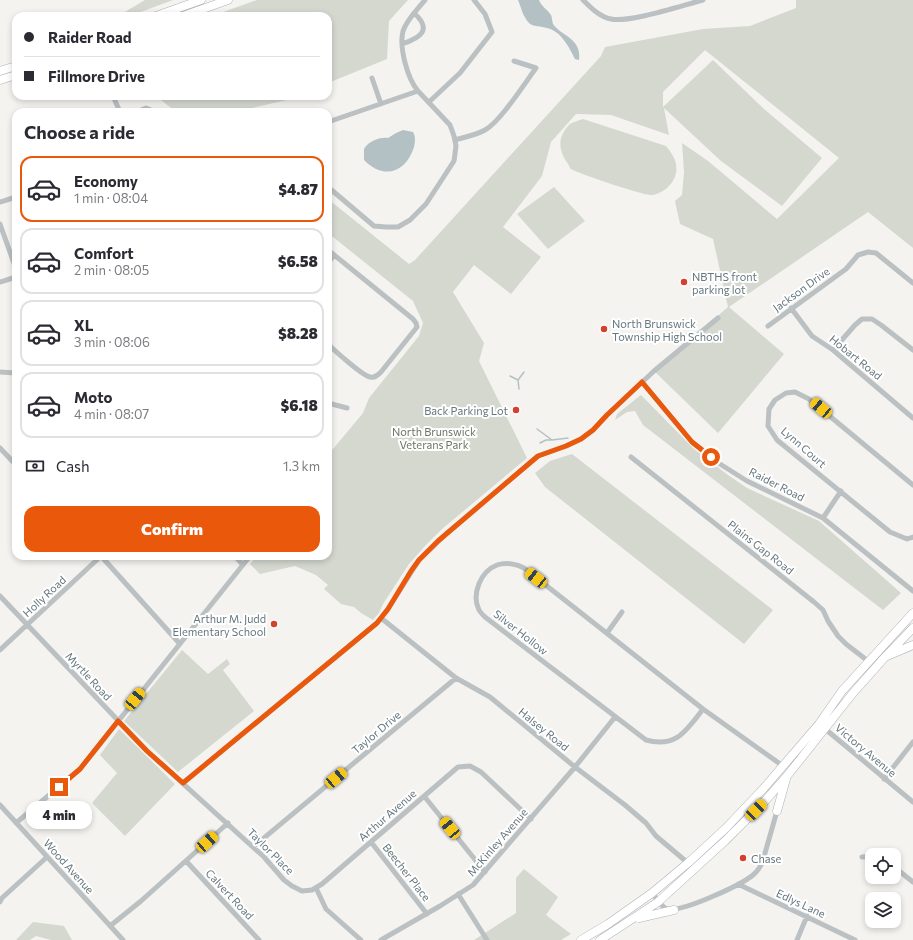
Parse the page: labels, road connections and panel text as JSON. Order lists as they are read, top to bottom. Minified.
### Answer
{"streets":{"street":["Jackson Drive","Hobart Road","Lynn Court","Raider Road","Plains Gap Road","Holly Road","Silver Hollow","Myrtle Road","Halsey Road","Taylor Drive","Victory Avenue","Arthur Avenue","McKinley Avenue","Taylor Place","Wood Avenue","Beecher Place","Calvert Road","Edlys Lane"]},"crossings":[["Jackson Drive","Hobart Road"],["Holly Road","Myrtle Road"],["Silver Hollow","McKinley Avenue"],["Myrtle Road","Taylor Place"],["Halsey Road","Taylor Drive"],["Halsey Road","McKinley Avenue"],["Taylor Drive","Taylor Place"],["Arthur Avenue","McKinley Avenue"],["Arthur Avenue","Taylor Place"],["Arthur Avenue","Beecher Place"],["McKinley Avenue","Beecher Place"]],"parks":["North Brunswick Veterans Park"],"places":["NBTHS front parking lot","North Brunswick Township High School","Back Parking Lot","Arthur M. Judd Elementary School","Chase"],"page":{"banner":["Raider Road","Fillmore Drive"],"heading":"Choose a ride","list":[{"name":"Economy","note":"1 min · 08:04","value":"$4.87"},{"name":"Comfort","note":"2 min · 08:05","value":"$6.58"},{"name":"XL","note":"3 min · 08:06","value":"$8.28"},{"name":"Moto","note":"4 min · 08:07","value":"$6.18"}],"pay":["Cash","1.3 km"],"buttons":"Confirm","bubble":"4 min"}}
